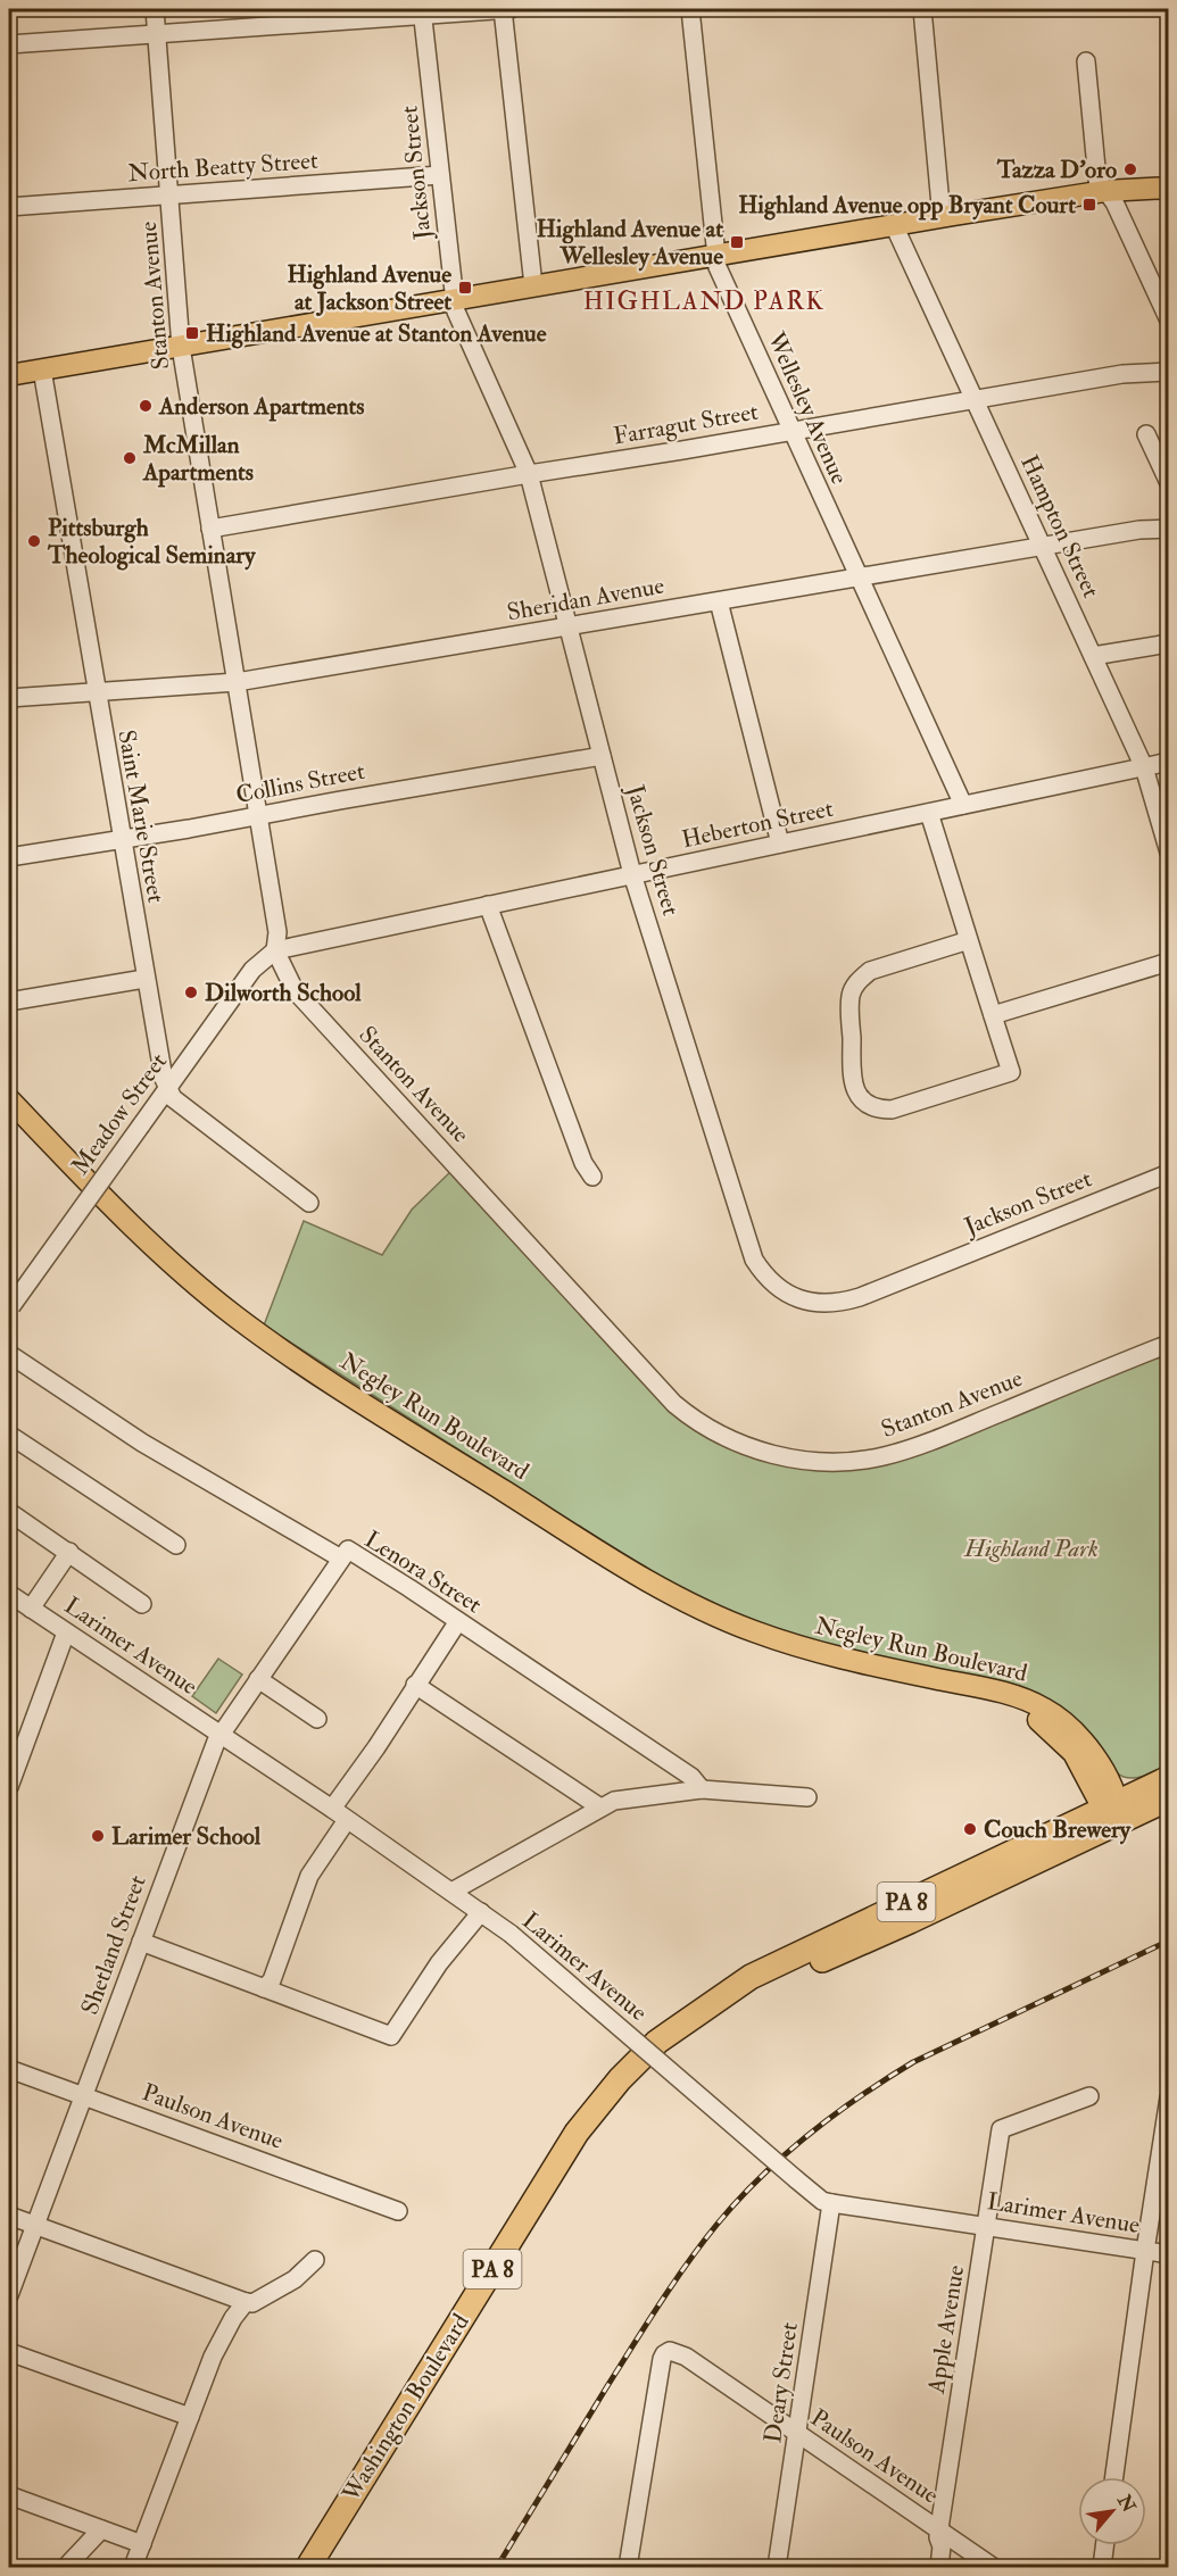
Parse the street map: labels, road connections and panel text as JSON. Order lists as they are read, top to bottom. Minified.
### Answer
{"streets":{"highway":["PA 8","Washington Boulevard"],"main road":["Negley Run Boulevard"],"street":["North Beatty Street","Jackson Street","Stanton Avenue","Wellesley Avenue","Farragut Street","Hampton Street","Sheridan Avenue","Collins Street","Saint Marie Street","Heberton Street","Meadow Street","Lenora Street","Larimer Avenue","Shetland Street","Paulson Avenue","Apple Avenue","Deary Street"]},"crossings":[["North Beatty Street","Jackson Street"],["North Beatty Street","Stanton Avenue"],["Jackson Street","Farragut Street"],["Jackson Street","Sheridan Avenue"],["Jackson Street","Collins Street"],["Jackson Street","Heberton Street"],["Stanton Avenue","Farragut Street"],["Stanton Avenue","Sheridan Avenue"],["Stanton Avenue","Collins Street"],["Stanton Avenue","Heberton Street"],["Stanton Avenue","Meadow Street"],["Wellesley Avenue","Farragut Street"],["Wellesley Avenue","Sheridan Avenue"],["Wellesley Avenue","Heberton Street"],["Farragut Street","Hampton Street"],["Hampton Street","Sheridan Avenue"],["Hampton Street","Heberton Street"],["Sheridan Avenue","Saint Marie Street"],["Collins Street","Saint Marie Street"],["Saint Marie Street","Meadow Street"],["Heberton Street","Meadow Street"],["Negley Run Boulevard","Washington Boulevard"],["Lenora Street","Shetland Street"],["Larimer Avenue","Shetland Street"],["Larimer Avenue","Apple Avenue"],["Larimer Avenue","Deary Street"],["Shetland Street","Paulson Avenue"],["Paulson Avenue","Apple Avenue"],["Paulson Avenue","Deary Street"]],"districts":["HIGHLAND PARK"],"parks":["Highland Park"],"places":{"other":["Tazza D'oro","Anderson Apartments","McMillan Apartments","Pittsburgh Theological Seminary","Dilworth School","Couch Brewery","Larimer School"],"transit":["Highland Avenue opp Bryant Court","Highland Avenue at Wellesley Avenue","Highland Avenue at Jackson Street","Highland Avenue at Stanton Avenue"]},"north":"top right"}
